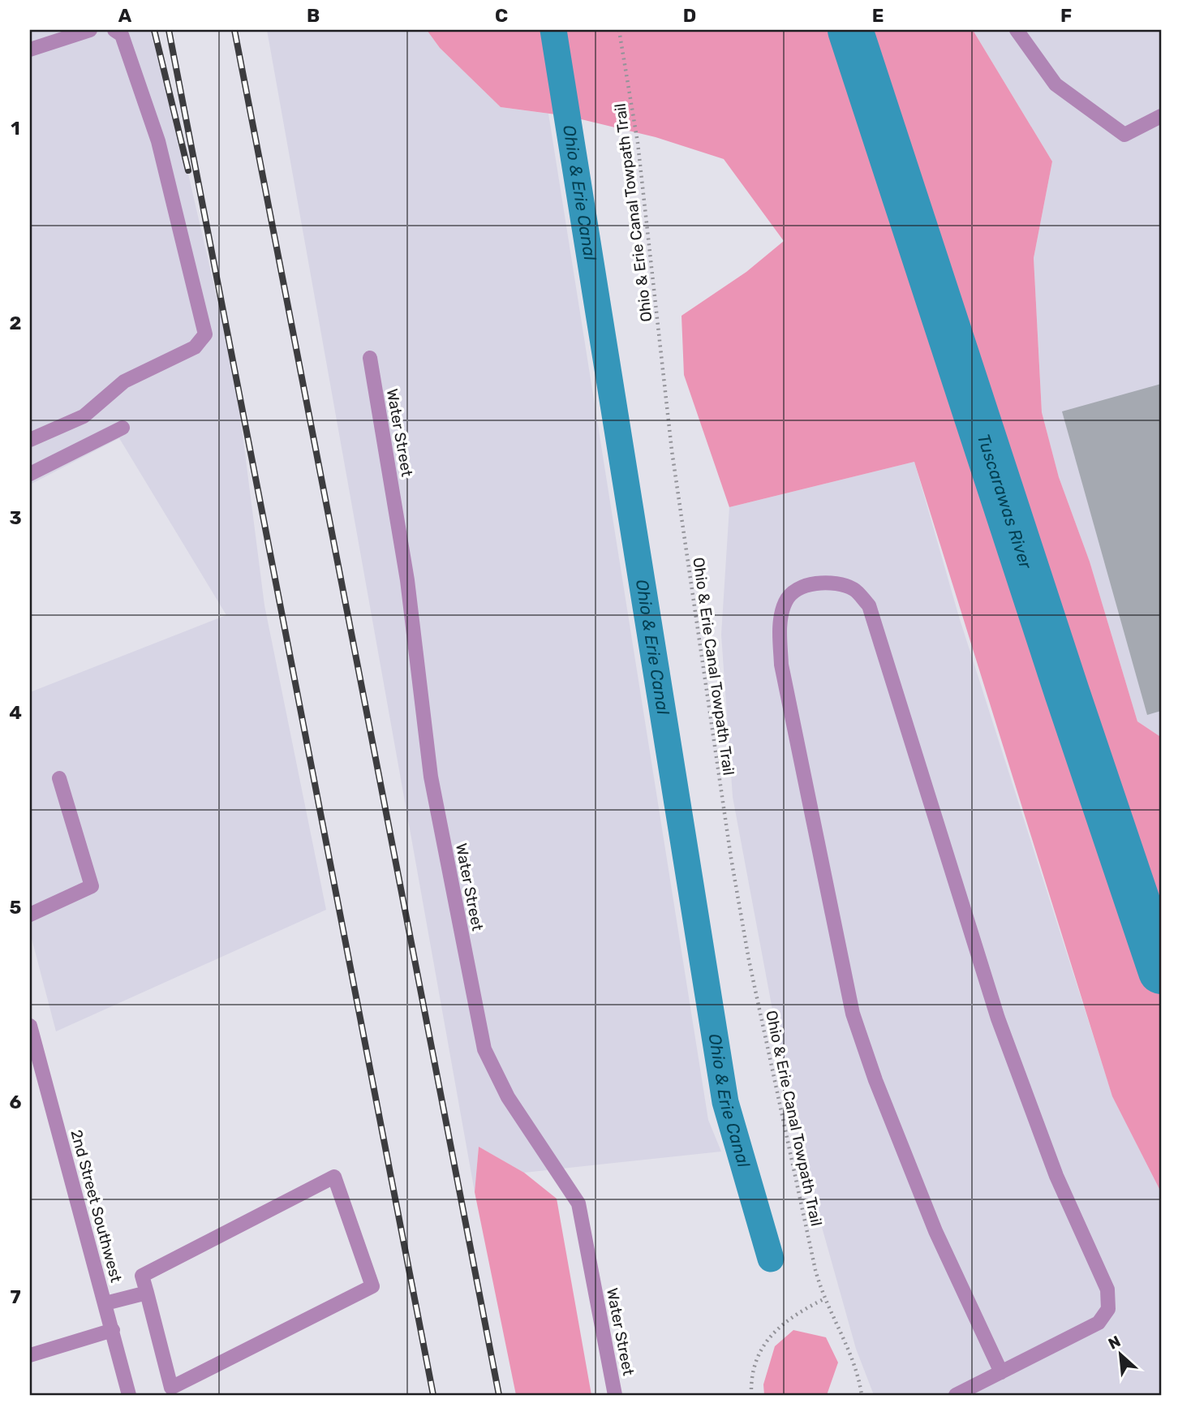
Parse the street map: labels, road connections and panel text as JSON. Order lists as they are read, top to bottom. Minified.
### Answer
{"streets":{"street":["Water Street","2nd Street Southwest"],"path":["Ohio & Erie Canal Towpath Trail"]},"water":["Ohio & Erie Canal","Tuscarawas River"],"north":"top left","grid":{"columns":["A","B","C","D","E","F"],"rows":["1","2","3","4","5","6","7"]}}
